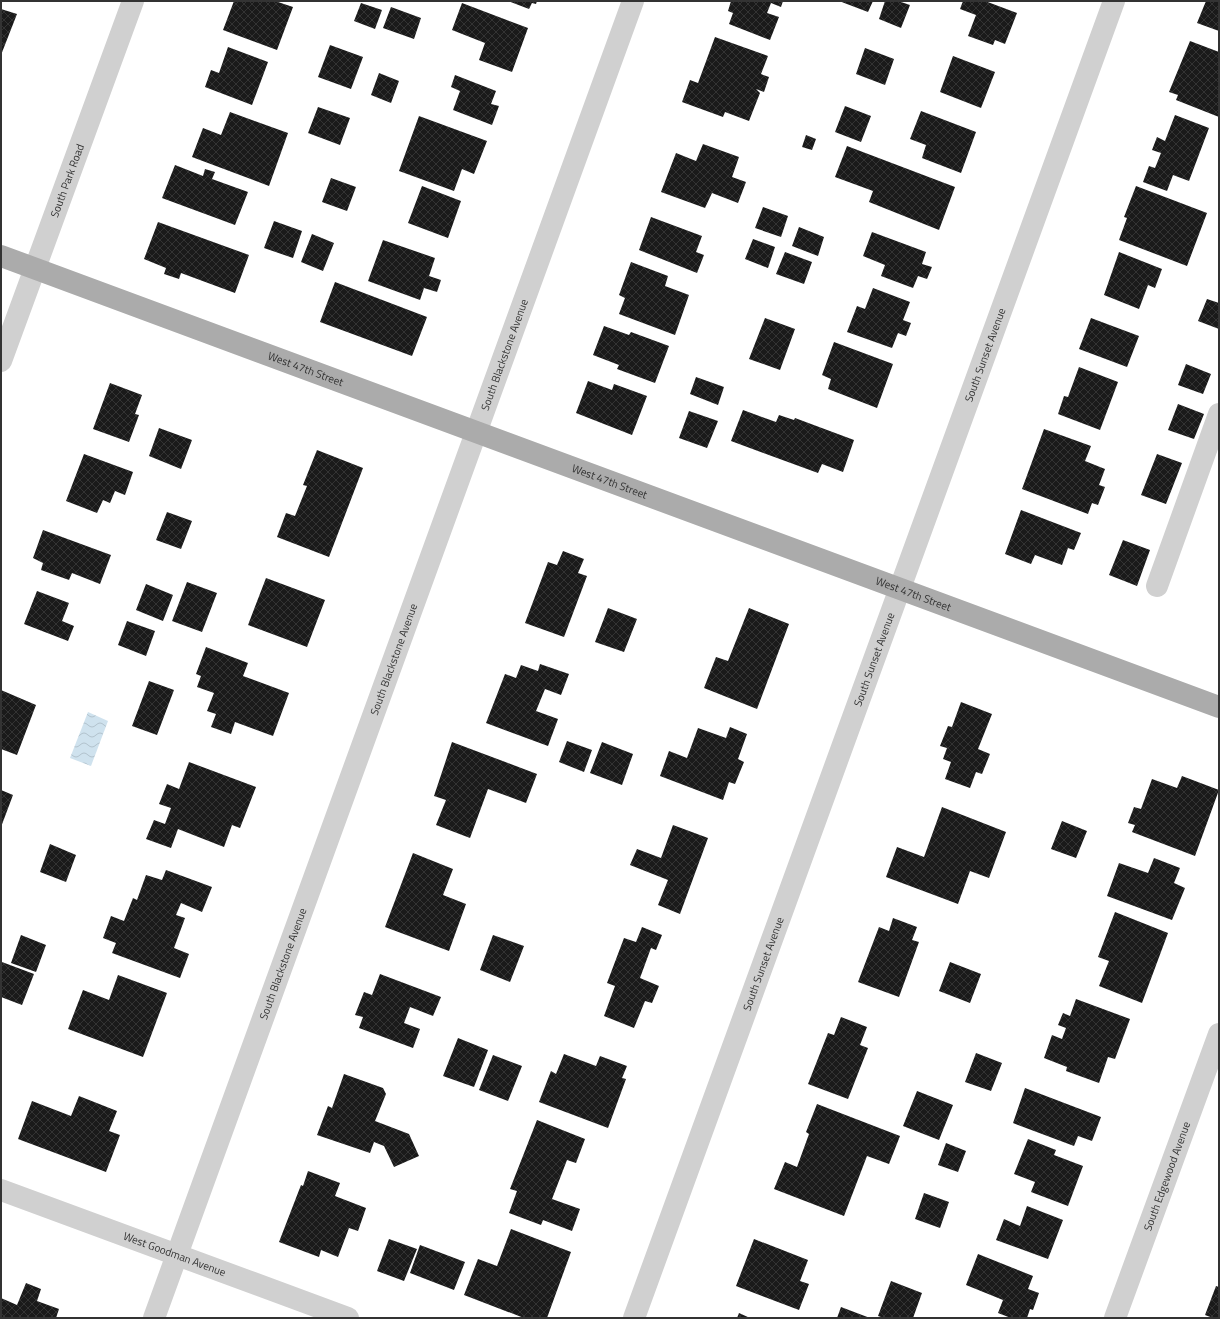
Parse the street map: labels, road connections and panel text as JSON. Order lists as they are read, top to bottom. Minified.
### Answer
{"streets":{"main road":["West 47th Street"],"street":["South Park Road","South Blackstone Avenue","South Sunset Avenue","South Edgewood Avenue","West Goodman Avenue"]},"crossings":[["South Park Road","West 47th Street"],["South Blackstone Avenue","West 47th Street"],["South Blackstone Avenue","West Goodman Avenue"],["South Sunset Avenue","West 47th Street"]]}
